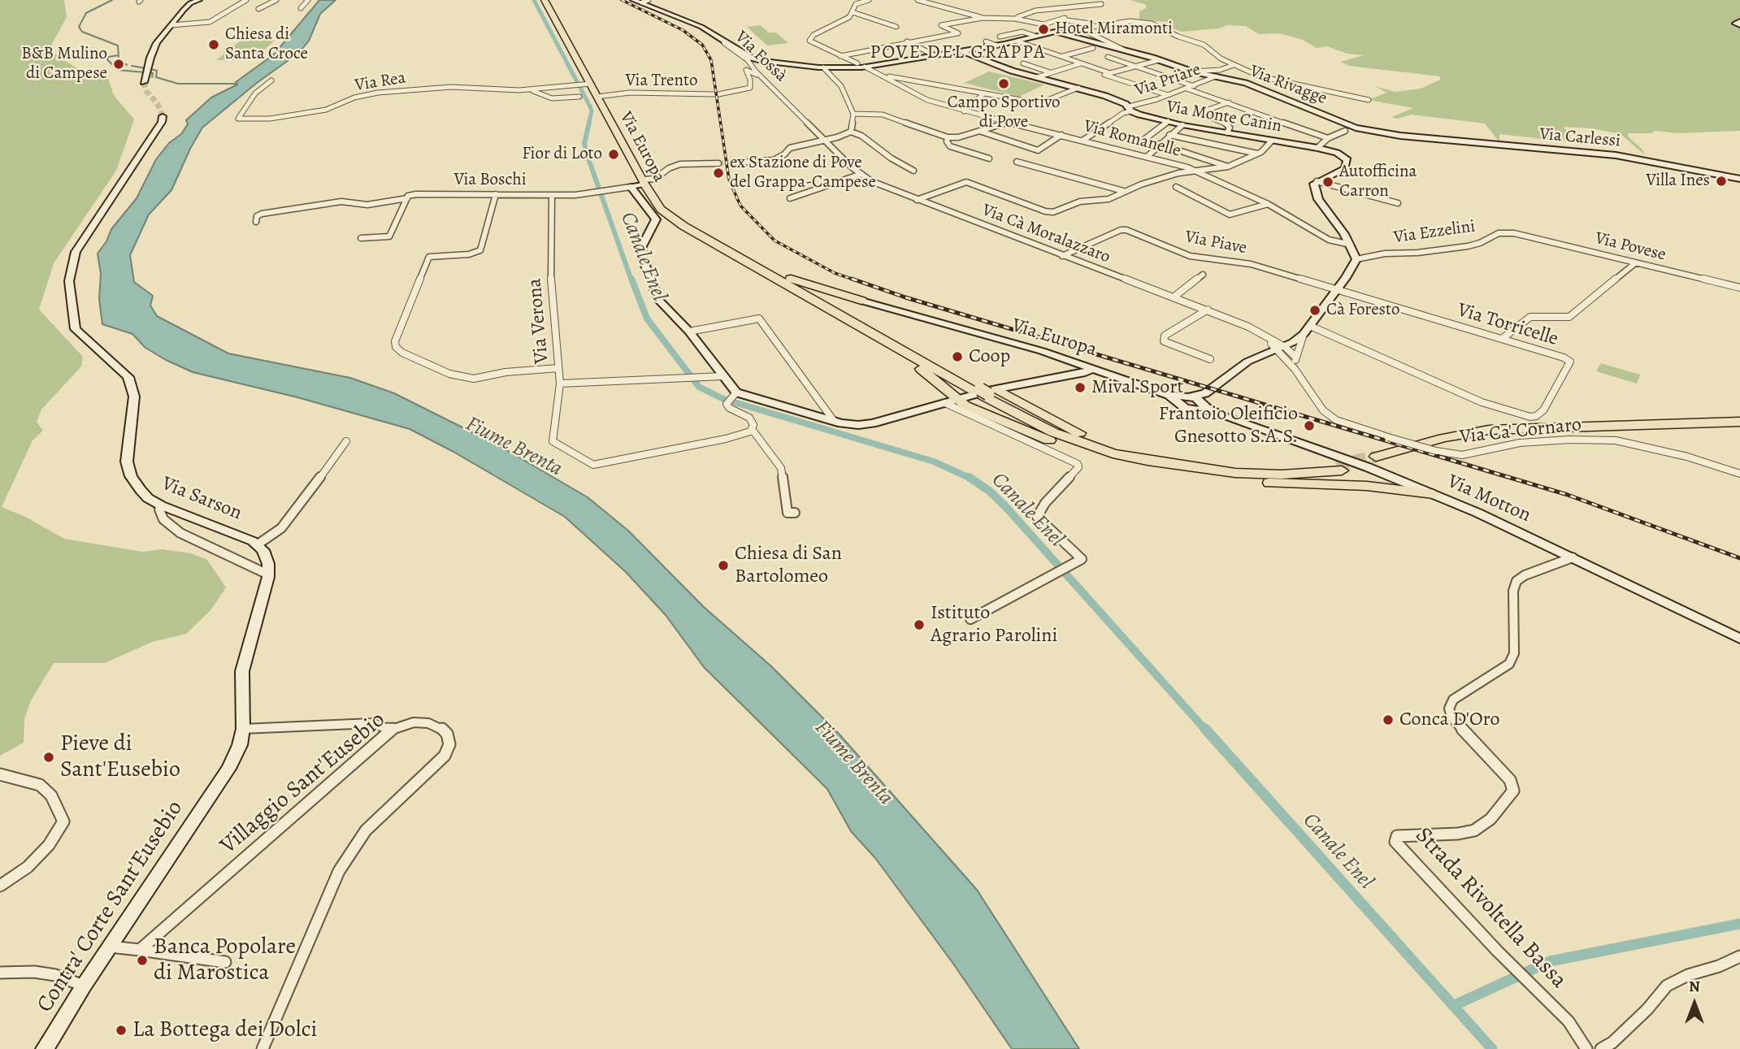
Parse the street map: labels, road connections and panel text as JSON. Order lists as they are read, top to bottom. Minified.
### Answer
{"streets":{"highway":["Via Europa"],"street":["Via Fossà","Via Priare","Via Trento","Via Rea","Via Rivagge","Via Monte Canin","Via Carlessi","Via Romanelle","Via Boschi","Via Ezzelini","Via Cà Moralazzaro","Via Piave","Via Povese","Via Verona","Via Torricelle","Via Ca' Cornaro","Via Sarson","Via Motton","Villaggio Sant'Eusebio","Contra' Corte Sant'Eusebio","Strada Rivoltella Bassa"]},"crossings":[["Via Fossà","Via Trento"],["Via Fossà","Via Cà Moralazzaro"],["Via Priare","Via Rivagge"],["Via Priare","Via Monte Canin"],["Via Priare","Via Romanelle"],["Via Trento","Via Europa"],["Via Rea","Via Europa"],["Via Rivagge","Via Monte Canin"],["Via Rivagge","Via Carlessi"],["Via Europa","Via Boschi"],["Via Europa","Via Motton"],["Via Boschi","Via Verona"],["Via Ezzelini","Via Povese"],["Via Cà Moralazzaro","Via Piave"],["Via Cà Moralazzaro","Via Ca' Cornaro"],["Via Piave","Via Torricelle"],["Via Sarson","Contra' Corte Sant'Eusebio"],["Via Motton","Strada Rivoltella Bassa"]],"districts":["POVE DEL GRAPPA"],"water":["Canale Enel","Fiume Brenta"],"places":["Hotel Miramonti","Chiesa di Santa Croce","B&B Mulino di Campese","Campo Sportivo di Pove","Fior di Loto","ex Stazione di Pove del Grappa-Campese","Villa Ines","Autofficina Carron","Cà Foresto","Coop","Mival Sport","Frantoio Oleificio Gnesotto S.A.S.","Chiesa di San Bartolomeo","Istituto Agrario Parolini","Conca D'Oro","Pieve di Sant'Eusebio","Banca Popolare di Marostica","La Bottega dei Dolci"],"north":"top"}
